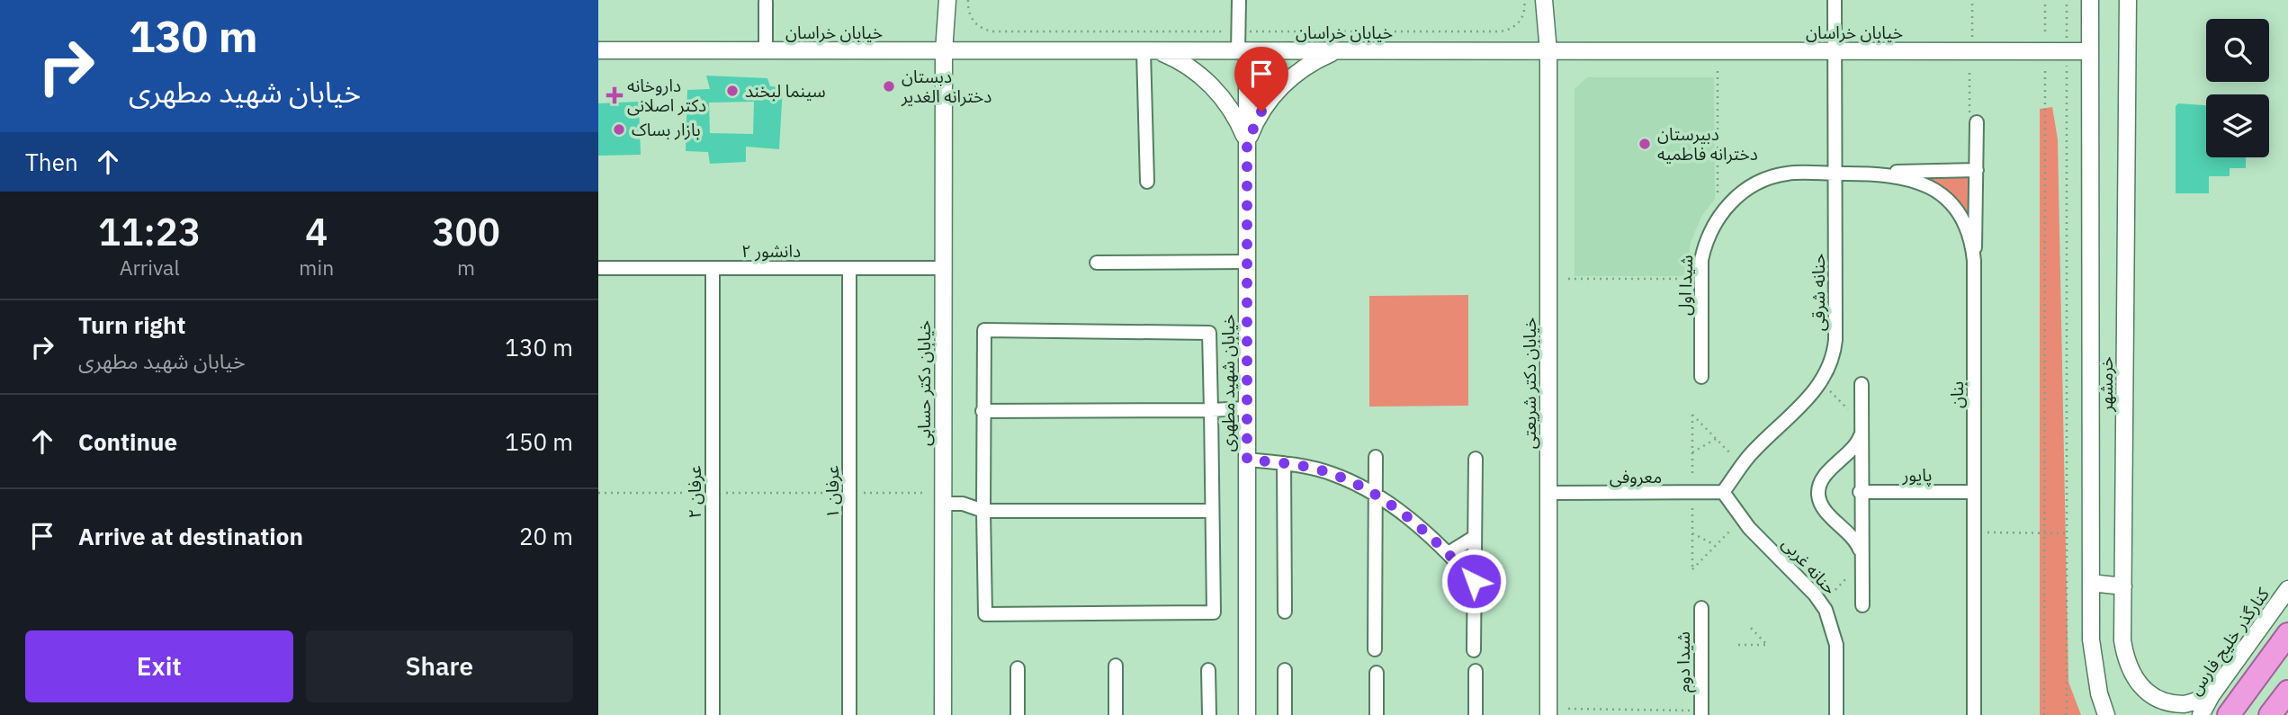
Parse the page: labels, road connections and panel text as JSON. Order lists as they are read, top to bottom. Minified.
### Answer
{"streets":{"street":["خیابان خراسان","دانشور ۲","شیدا اول","حنانه شرقی","خیابان دکتر حسابی","خیابان شهید مطهری","خیابان دکتر شریعتی","خرمشهر","بنان","پایور","معروفی","عرفان ۲","عرفان ۱","حنانه غربی","کنارگذر خلیج فارس","شیدا دوم"]},"crossings":[["خیابان خراسان","حنانه شرقی"],["خیابان خراسان","خیابان دکتر حسابی"],["خیابان خراسان","خیابان شهید مطهری"],["خیابان خراسان","خیابان دکتر شریعتی"],["خیابان خراسان","خرمشهر"],["دانشور ۲","خیابان دکتر حسابی"],["دانشور ۲","عرفان ۲"],["دانشور ۲","عرفان ۱"],["شیدا اول","حنانه شرقی"],["شیدا اول","بنان"],["حنانه شرقی","بنان"],["حنانه شرقی","معروفی"],["حنانه شرقی","حنانه غربی"],["خیابان دکتر شریعتی","معروفی"],["خرمشهر","کنارگذر خلیج فارس"],["بنان","پایور"],["معروفی","حنانه غربی"]],"places":{"other":["دبستان دخترانه الغدیر","سینما لبخند","بازار بساک","دبیرستان دخترانه فاطمیه"],"health":["داروخانه دکتر اصلانی"]},"page":{"turn":["130 m","خیابان شهید مطهری"],"then":"Then","eta":["11:23","Arrival","4","min","300","m"],"list":[{"name":"Turn right","note":"خیابان شهید مطهری","value":"130 m"},{"name":"Continue","value":"150 m"},{"name":"Arrive at destination","value":"20 m"}],"buttons":["Exit","Share"]}}
